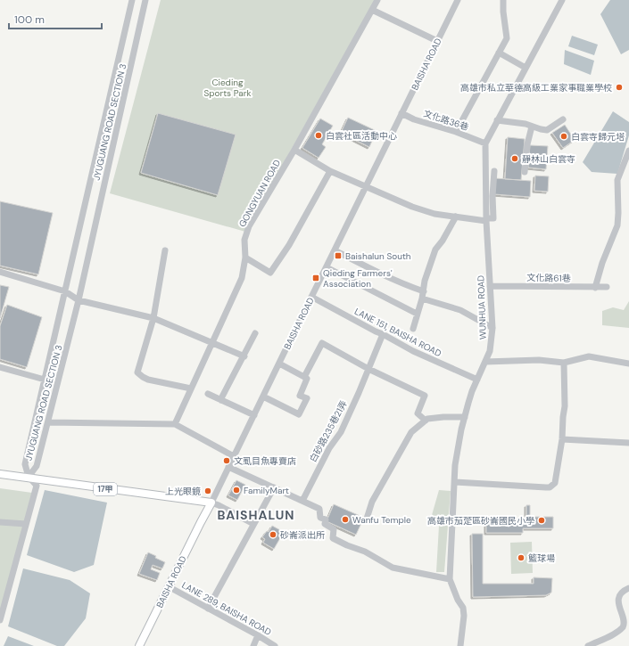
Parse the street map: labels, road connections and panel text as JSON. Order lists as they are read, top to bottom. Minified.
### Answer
{"streets":{"main road":["BAISHA ROAD","17甲"],"street":["文化路36巷","JYUGUANG ROAD SECTION 3","GONGYUAN ROAD","文化路61巷","WUNHUA ROAD","LANE 151, BAISHA ROAD","白砂路235巷21弄","LANE 289, BAISHA ROAD"]},"crossings":[["BAISHA ROAD","文化路36巷"],["BAISHA ROAD","LANE 151, BAISHA ROAD"],["BAISHA ROAD","17甲"],["BAISHA ROAD","LANE 289, BAISHA ROAD"],["文化路36巷","WUNHUA ROAD"],["JYUGUANG ROAD SECTION 3","17甲"],["文化路61巷","WUNHUA ROAD"],["WUNHUA ROAD","LANE 151, BAISHA ROAD"],["LANE 151, BAISHA ROAD","白砂路235巷21弄"]],"districts":["BAISHALUN"],"parks":["Cieding Sports Park"],"places":{"other":["高雄市私立華德高級工業家事職業學校","白雲社區活動中心","白雲寺歸元塔","靜林山白雲寺","文虱目魚專賣店","FamilyMart","上光眼鏡","Wanfu Temple","高雄市茄萣區砂崙國民小學","砂崙派出所","籃球場"],"transit":["Baishalun South","Qieding Farmers' Association"]},"scale_bar":"100 m"}
